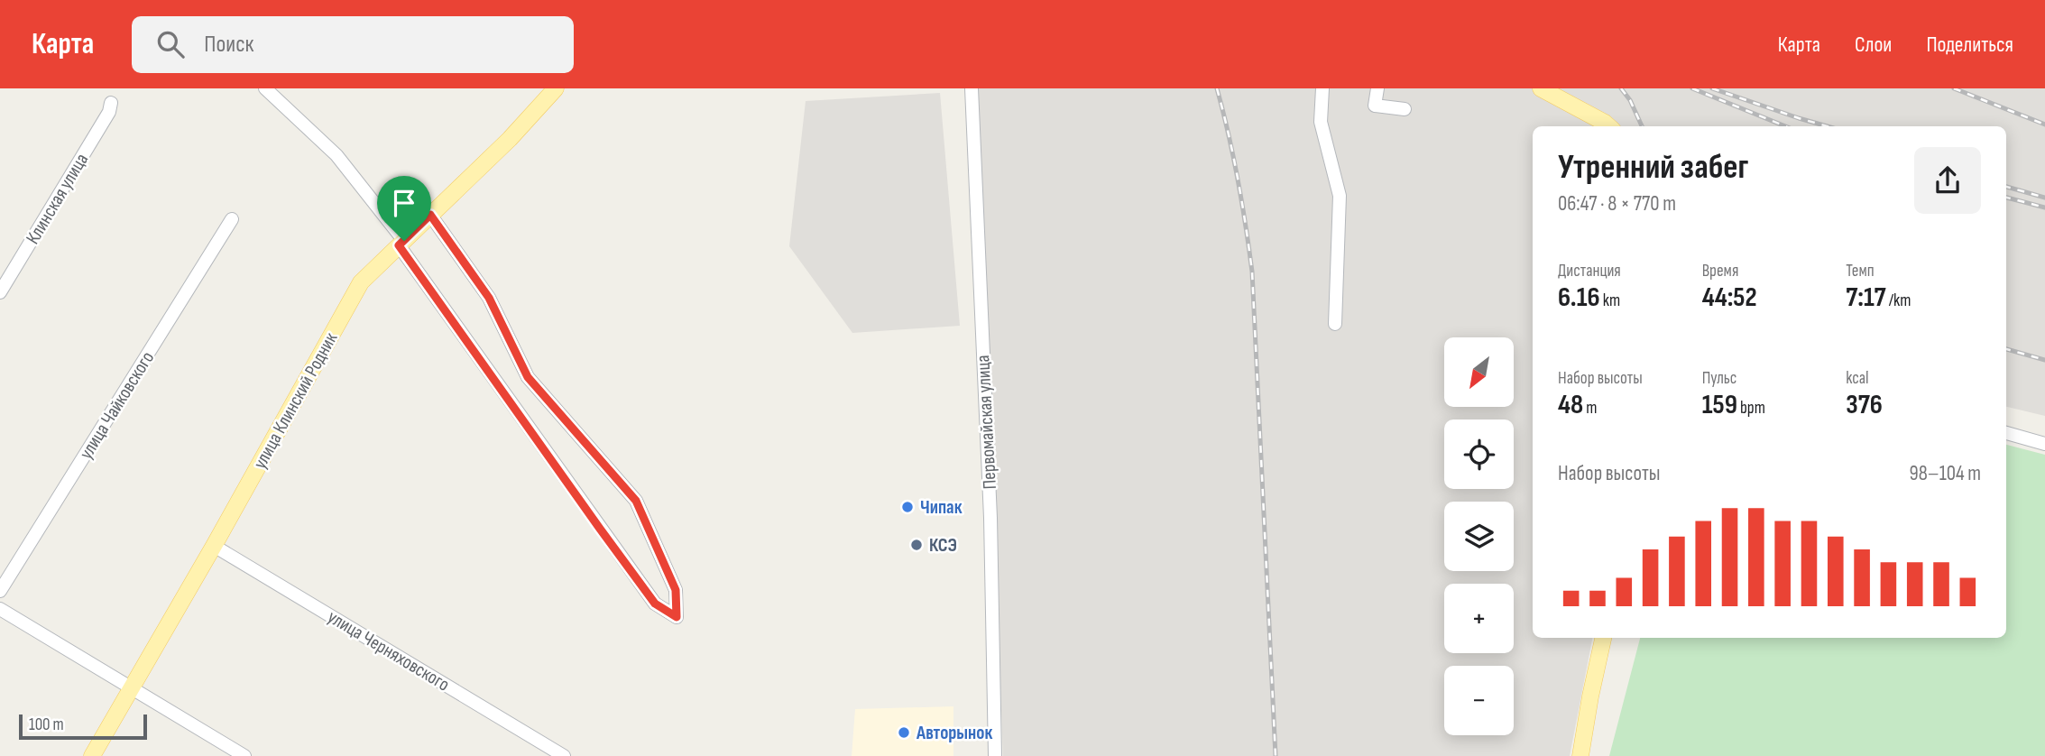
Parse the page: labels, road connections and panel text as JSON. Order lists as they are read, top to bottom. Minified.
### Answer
{"streets":{"main road":["улица Клинский Родник"],"street":["Клинская улица","улица Чайковского","Первомайская улица","улица Черняховского"]},"crossings":[["улица Клинский Родник","улица Черняховского"]],"places":["Чипак","КСЭ","Авторынок"],"scale_bar":"100 m","north":"bottom left","page":{"header":"Карта","search":"Поиск","nav":["Карта","Слои","Поделиться"],"heading":["Утренний забег","06:47 · 8 × 770 m"],"stats":[["Дистанция","6.16 km"],["Время","44:52"],["Темп","7:17 /km"],["Набор высоты","48 m"],["Пульс","159 bpm"],["kcal","376"]],"map_buttons":["+","−"],"chart":["Набор высоты","98–104 m"],"scale":"100 m"}}
